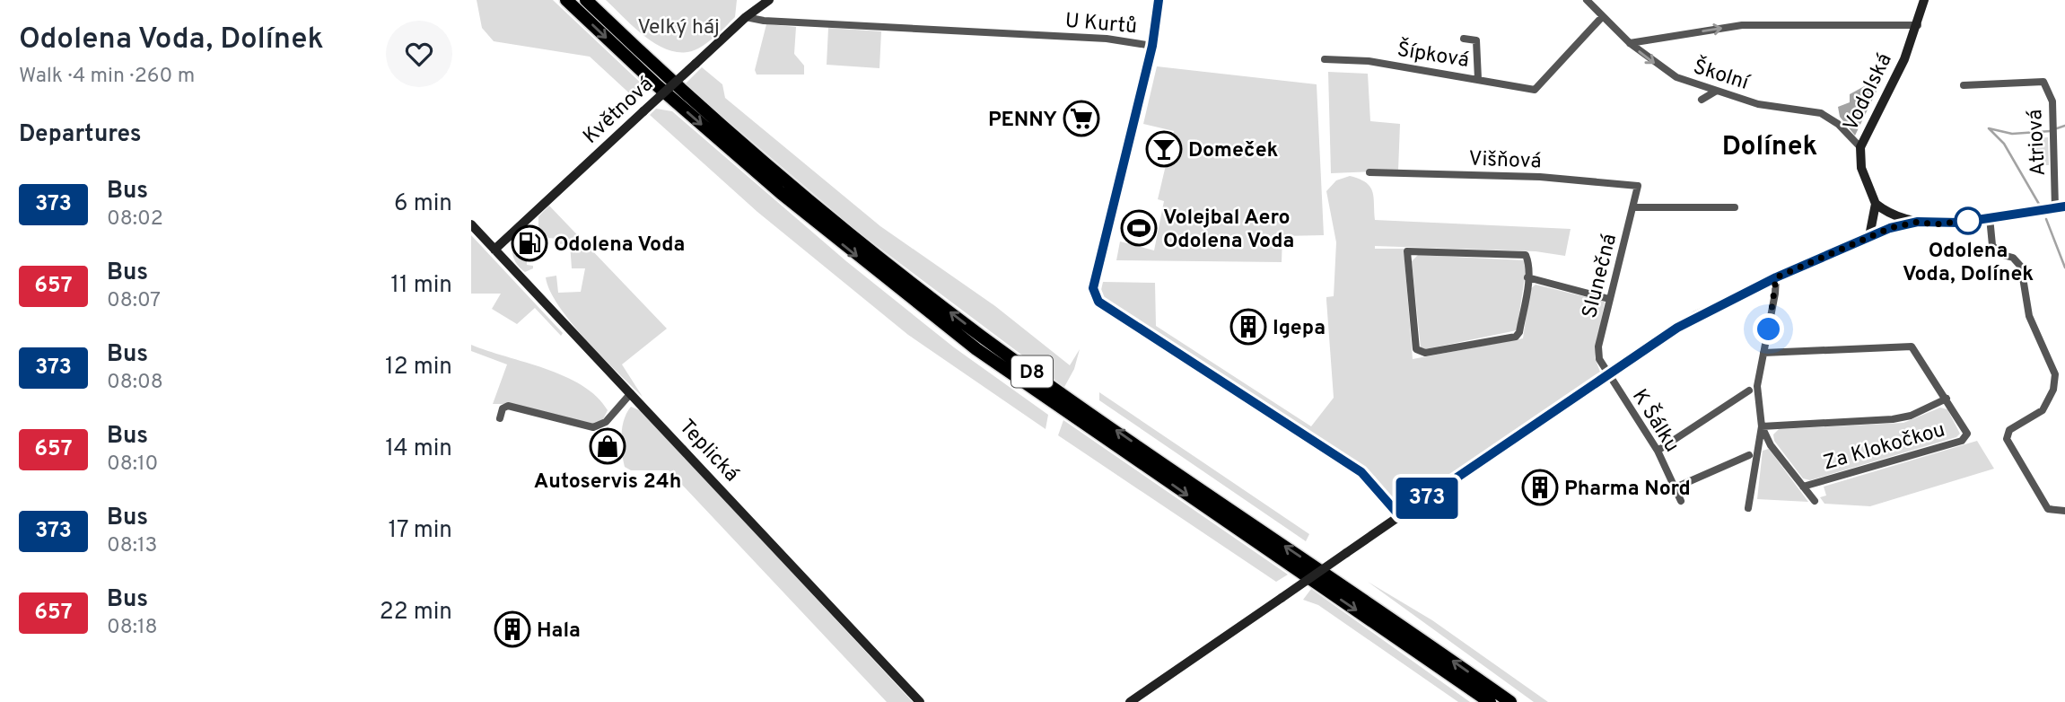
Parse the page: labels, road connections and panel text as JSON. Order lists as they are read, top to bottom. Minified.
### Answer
{"streets":{"highway":["D8"],"street":["U Kurtů","Šípková","Školní","Vodolská","Květnová","Atriová","Višňová","Slunečná","K Šálku","Za Klokočkou","Teplická"]},"crossings":[["U Kurtů","Květnová"],["Šípková","Školní"],["Školní","Vodolská"],["Květnová","Teplická"],["Višňová","Slunečná"],["Slunečná","K Šálku"]],"districts":["Dolínek"],"parks":["Velký háj"],"places":{"supermarket":["PENNY"],"bar":["Domeček"],"other":["Odolena Voda, Dolínek"],"sports":["Volejbal Aero Odolena Voda"],"fuel station":["Odolena Voda"],"building":["Igepa","Pharma Nord","Hala"],"shop":["Autoservis 24h"]},"lines":["bus line 373"],"page":{"heading":[["Odolena Voda, Dolínek","Walk · 4 min · 260 m"],"Departures"],"on_map":"373","list":[{"mark":"373","name":"Bus","note":"08:02","value":"6 min"},{"mark":"657","name":"Bus","note":"08:07","value":"11 min"},{"mark":"373","name":"Bus","note":"08:08","value":"12 min"},{"mark":"657","name":"Bus","note":"08:10","value":"14 min"},{"mark":"373","name":"Bus","note":"08:13","value":"17 min"},{"mark":"657","name":"Bus","note":"08:18","value":"22 min"}]}}
